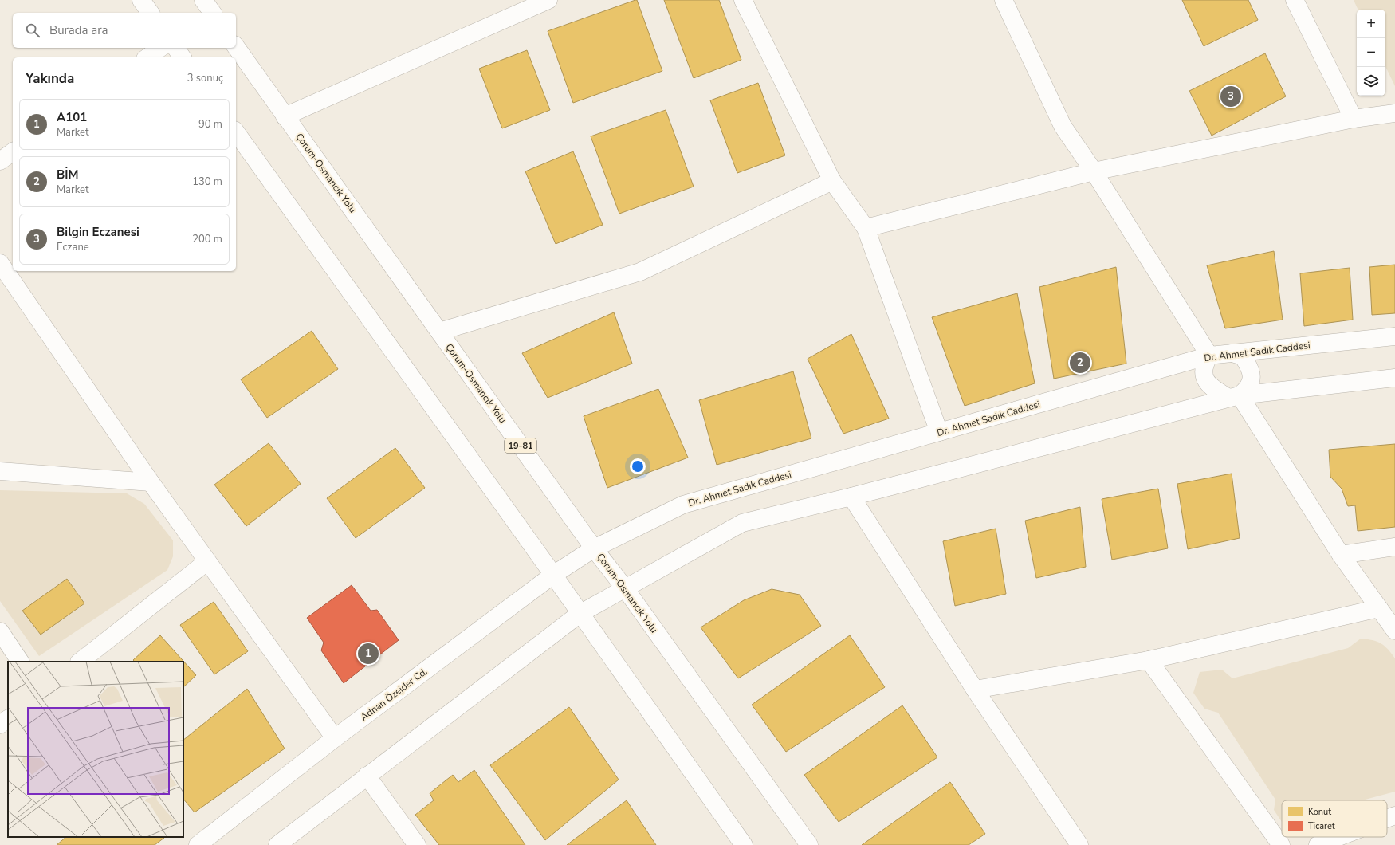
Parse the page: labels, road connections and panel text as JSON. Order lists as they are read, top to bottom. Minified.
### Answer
{"streets":{"main road":["Çorum-Osmancık Yolu","Dr. Ahmet Sadık Caddesi","19-81","Adnan Özejder Cd."]},"crossings":[["Çorum-Osmancık Yolu","Dr. Ahmet Sadık Caddesi"],["Çorum-Osmancık Yolu","Adnan Özejder Cd."],["Dr. Ahmet Sadık Caddesi","Adnan Özejder Cd."]],"legend":["Konut","Ticaret"],"page":{"map_buttons":["+","−"],"search":"Burada ara","heading":["Yakında","3 sonuç"],"pins":["3","2","1"],"list":[{"mark":"1","name":"A101","note":"Market","value":"90 m"},{"mark":"2","name":"BİM","note":"Market","value":"130 m"},{"mark":"3","name":"Bilgin Eczanesi","note":"Eczane","value":"200 m"}]}}
